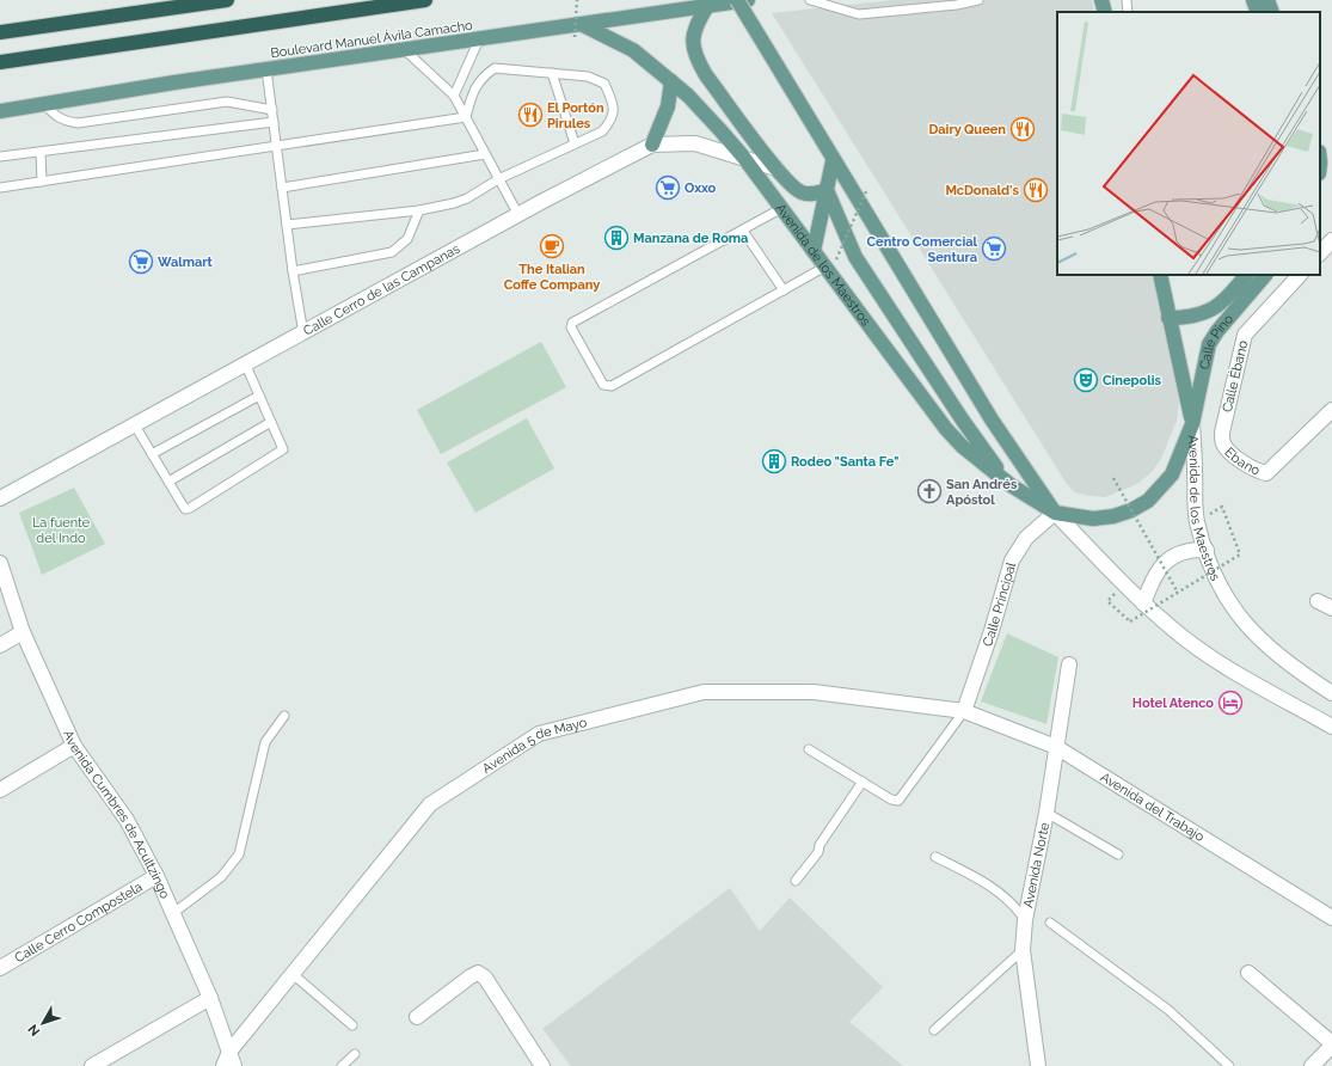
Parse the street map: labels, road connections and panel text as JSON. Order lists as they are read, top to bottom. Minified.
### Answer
{"streets":{"main road":["Boulevard Manuel Ávila Camacho","Avenida de los Maestros","Calle Pino"],"street":["Calle Cerro de las Campanas","Calle Ébano","Ebano","Calle Principal","Avenida 5 de Mayo","Avenida del Trabajo","Avenida Cumbres de Acultzingo","Avenida Norte","Calle Cerro Compostela"]},"crossings":[["Boulevard Manuel Ávila Camacho","Avenida de los Maestros"],["Avenida de los Maestros","Calle Cerro de las Campanas"],["Avenida de los Maestros","Calle Pino"],["Avenida de los Maestros","Calle Principal"],["Calle Pino","Calle Principal"],["Calle Ébano","Ebano"],["Calle Principal","Avenida 5 de Mayo"],["Calle Principal","Avenida del Trabajo"],["Avenida 5 de Mayo","Avenida del Trabajo"],["Avenida 5 de Mayo","Avenida Cumbres de Acultzingo"],["Avenida del Trabajo","Avenida Norte"],["Avenida Cumbres de Acultzingo","Calle Cerro Compostela"]],"parks":["La fuente del Indo"],"places":{"restaurant":["El Portón Pirules","Dairy Queen","McDonald's"],"supermarket":["Oxxo","Centro Comercial Sentura","Walmart"],"building":["Manzana de Roma","Rodeo \"Santa Fe\""],"cafe":["The Italian Coffe Company"],"theatre":["Cinepolis"],"church":["San Andrés Apóstol"],"hotel":["Hotel Atenco"]},"north":"bottom left"}
